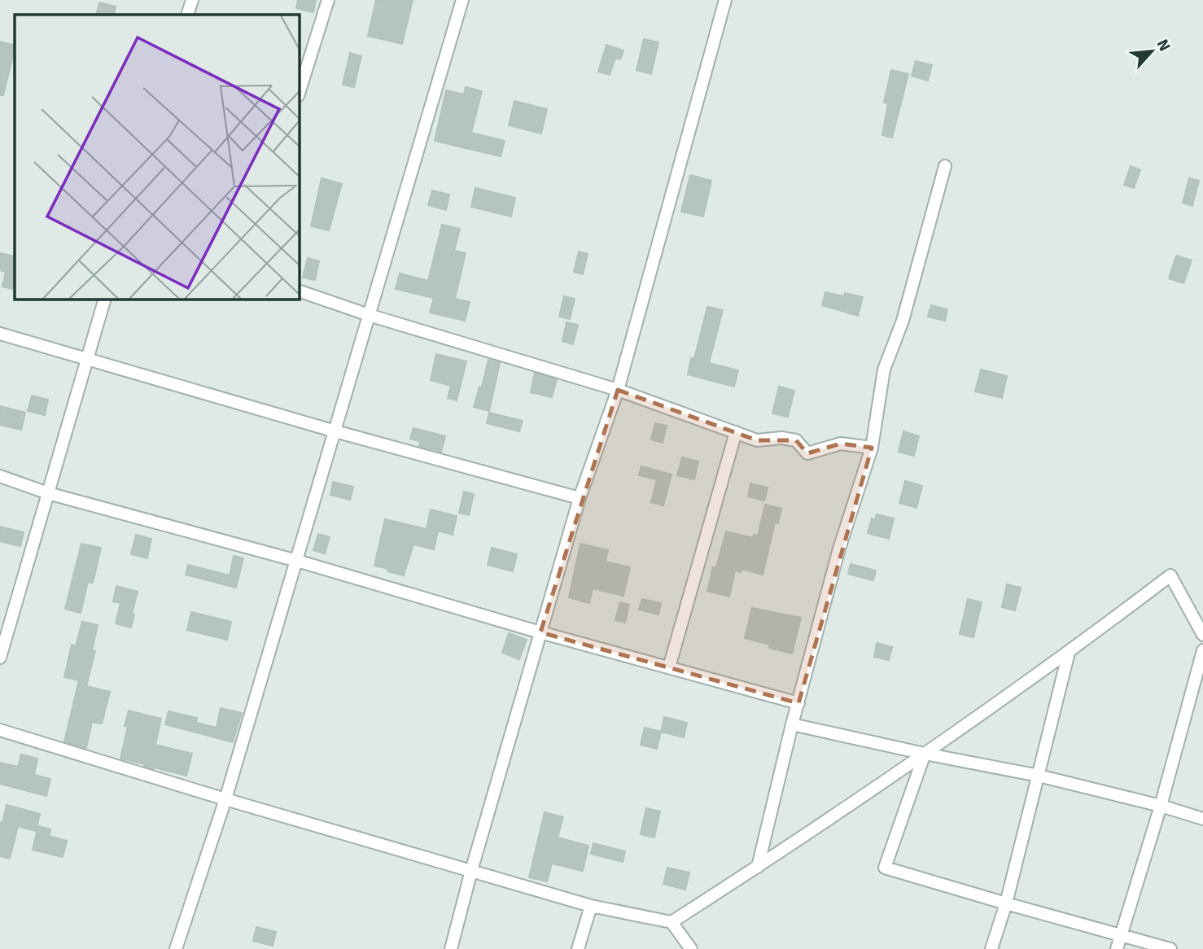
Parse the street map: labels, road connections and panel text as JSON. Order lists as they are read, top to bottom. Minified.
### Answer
{"north":"top right"}
